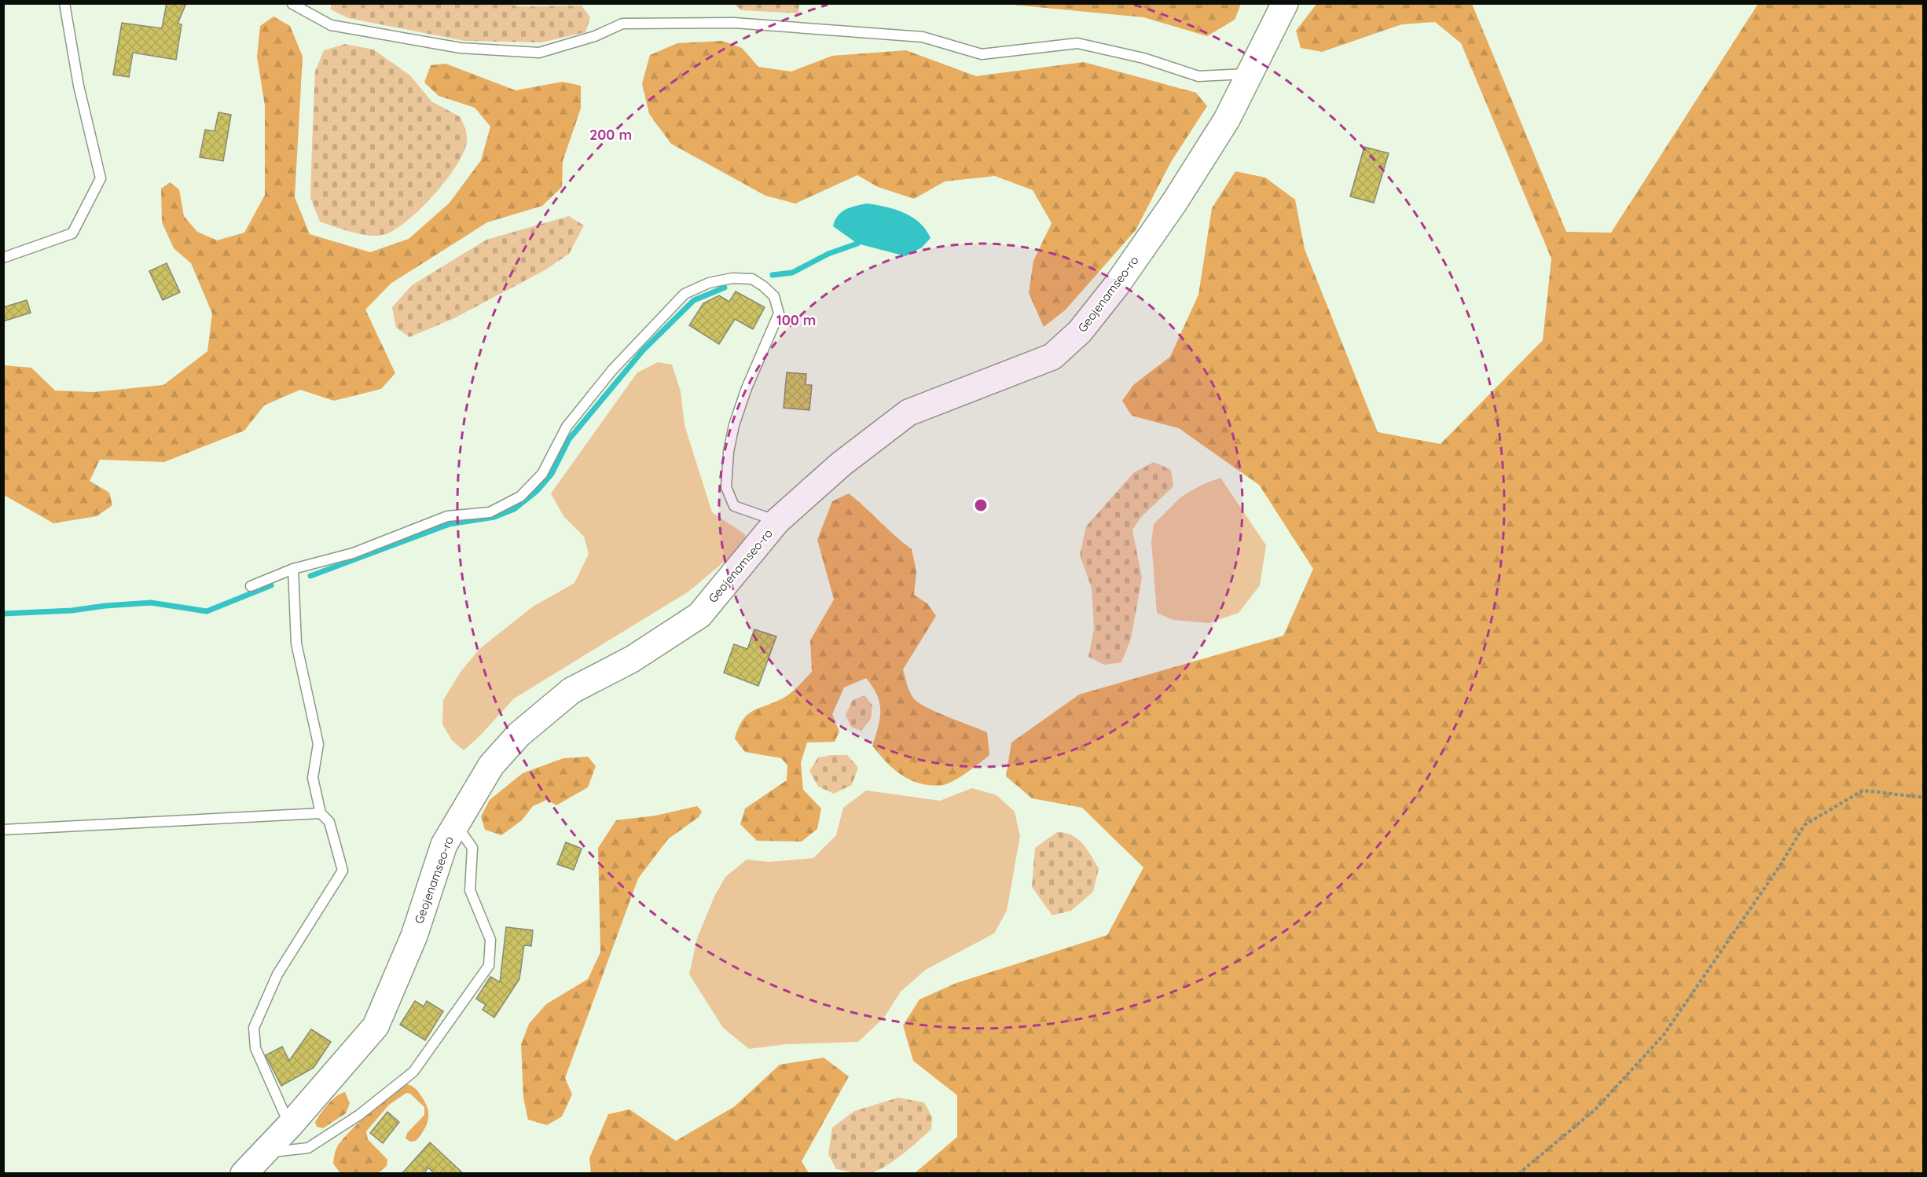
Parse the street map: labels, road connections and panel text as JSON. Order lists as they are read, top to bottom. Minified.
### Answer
{"streets":{"main road":["Geojenamseo-ro"]},"rings":["200 m","100 m"]}
